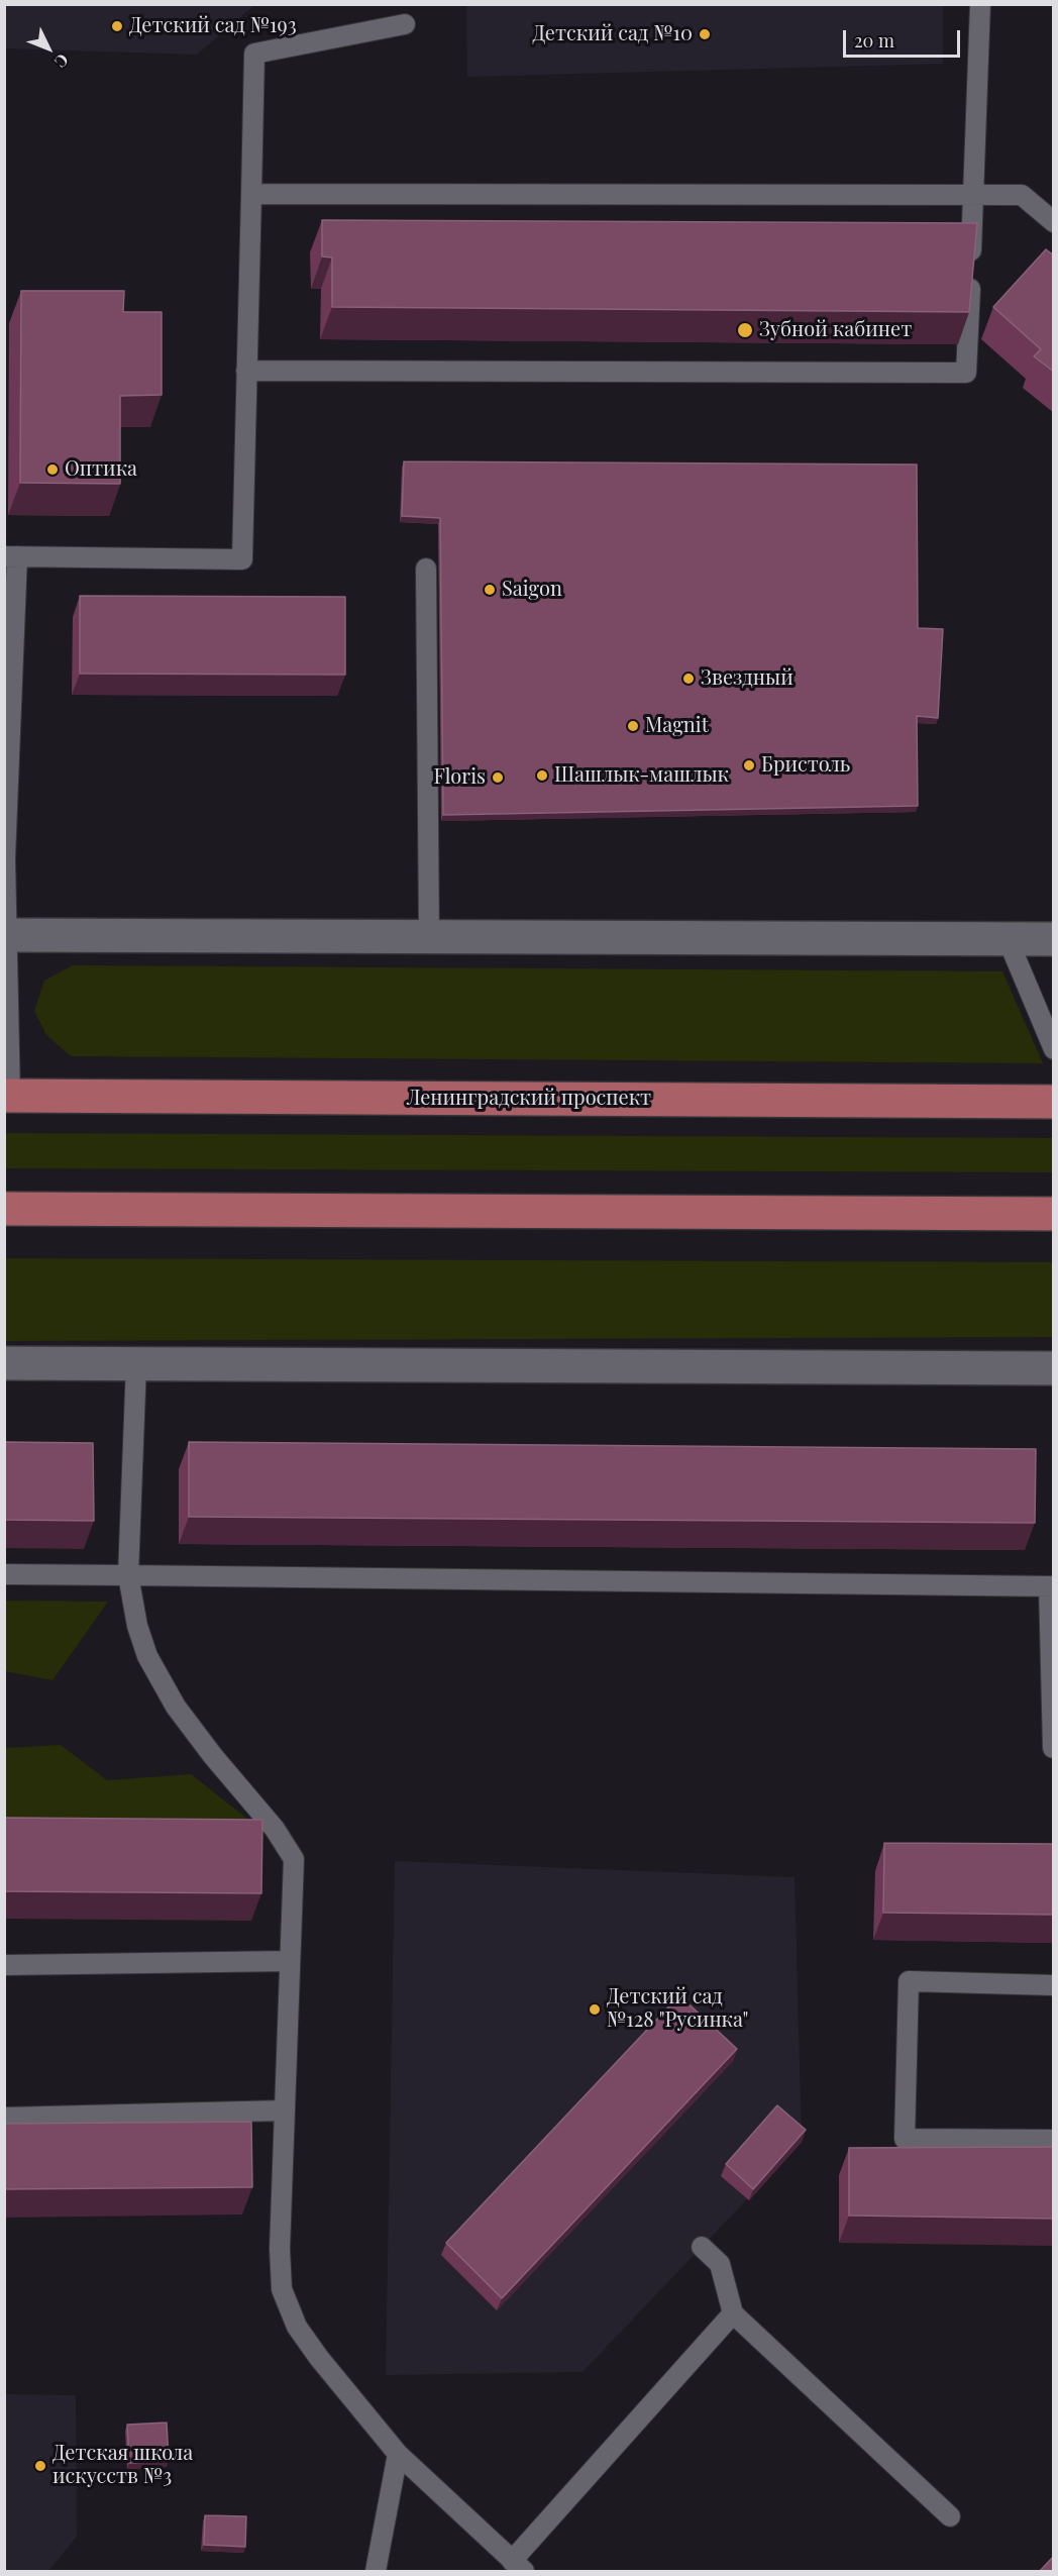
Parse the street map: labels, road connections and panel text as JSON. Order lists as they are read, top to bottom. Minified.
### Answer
{"streets":{"main road":["Ленинградский проспект"]},"places":["Детский сад №193","Детский сад №10","Зубной кабинет","Оптика","Saigon","Звездный","Magnit","Бристоль","Шашлык-машлык","Floris","Детский сад №128 \"Русинка\"","Детская школа искусств №3"],"scale_bar":"20 m","north":"bottom right"}
